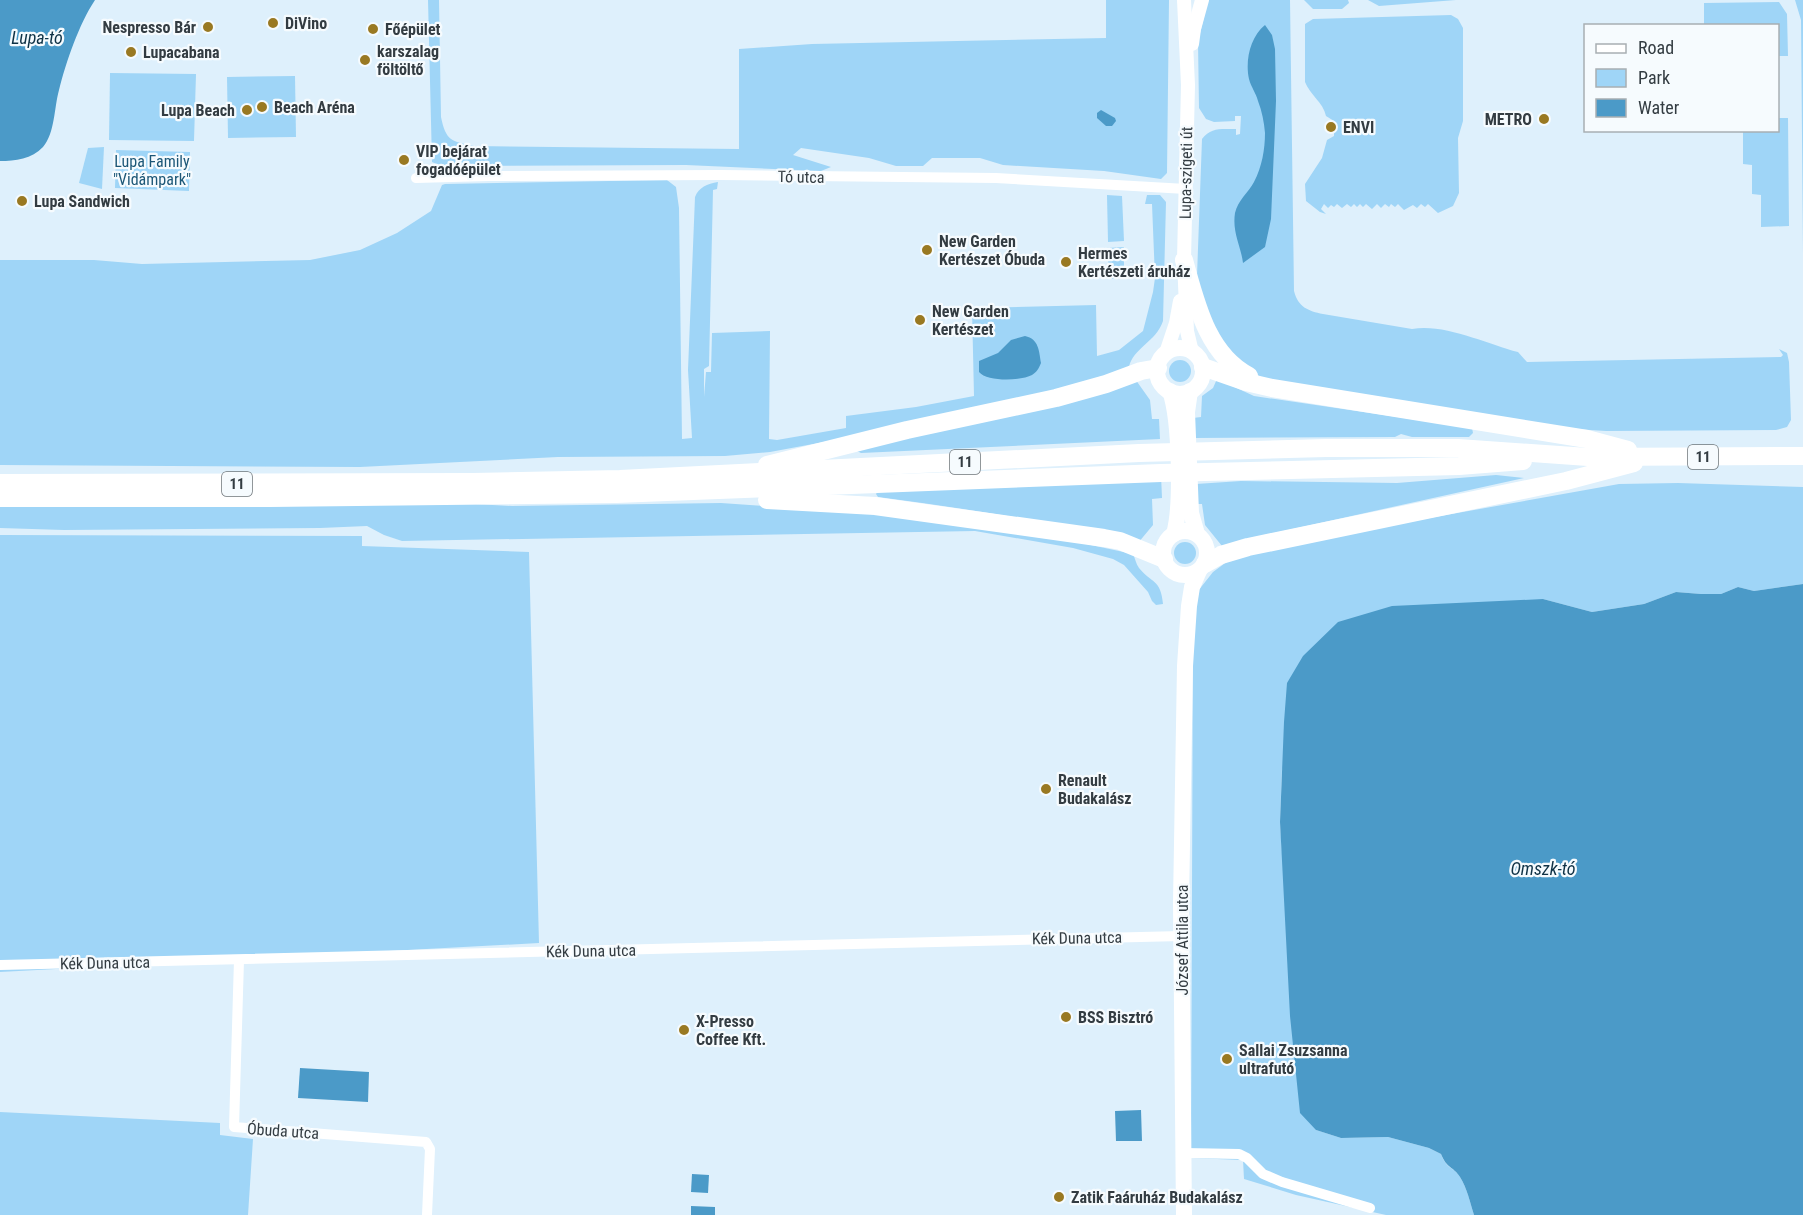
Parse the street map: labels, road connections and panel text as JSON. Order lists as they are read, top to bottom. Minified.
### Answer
{"streets":{"main road":["11","József Attila utca"],"street":["Lupa-szigeti út","Tó utca","Kék Duna utca","Óbuda utca"]},"crossings":[["Lupa-szigeti út","Tó utca"],["Kék Duna utca","József Attila utca"],["Kék Duna utca","Óbuda utca"]],"water":["Lupa-tó","Omszk-tó"],"parks":["Lupa Family \"Vidámpark\""],"places":["DiVino","Nespresso Bár","Főépület","Lupacabana","karszalag föltöltő","Beach Aréna","Lupa Beach","METRO","ENVI","VIP bejárat fogadóépület","Lupa Sandwich","New Garden Kertészet Óbuda","Hermes Kertészeti áruház","New Garden Kertészet","Renault Budakalász","BSS Bisztró","X-Presso Coffee Kft.","Sallai Zsuzsanna ultrafutó","Zatik Faáruház Budakalász"],"legend":["Road","Park","Water"]}
